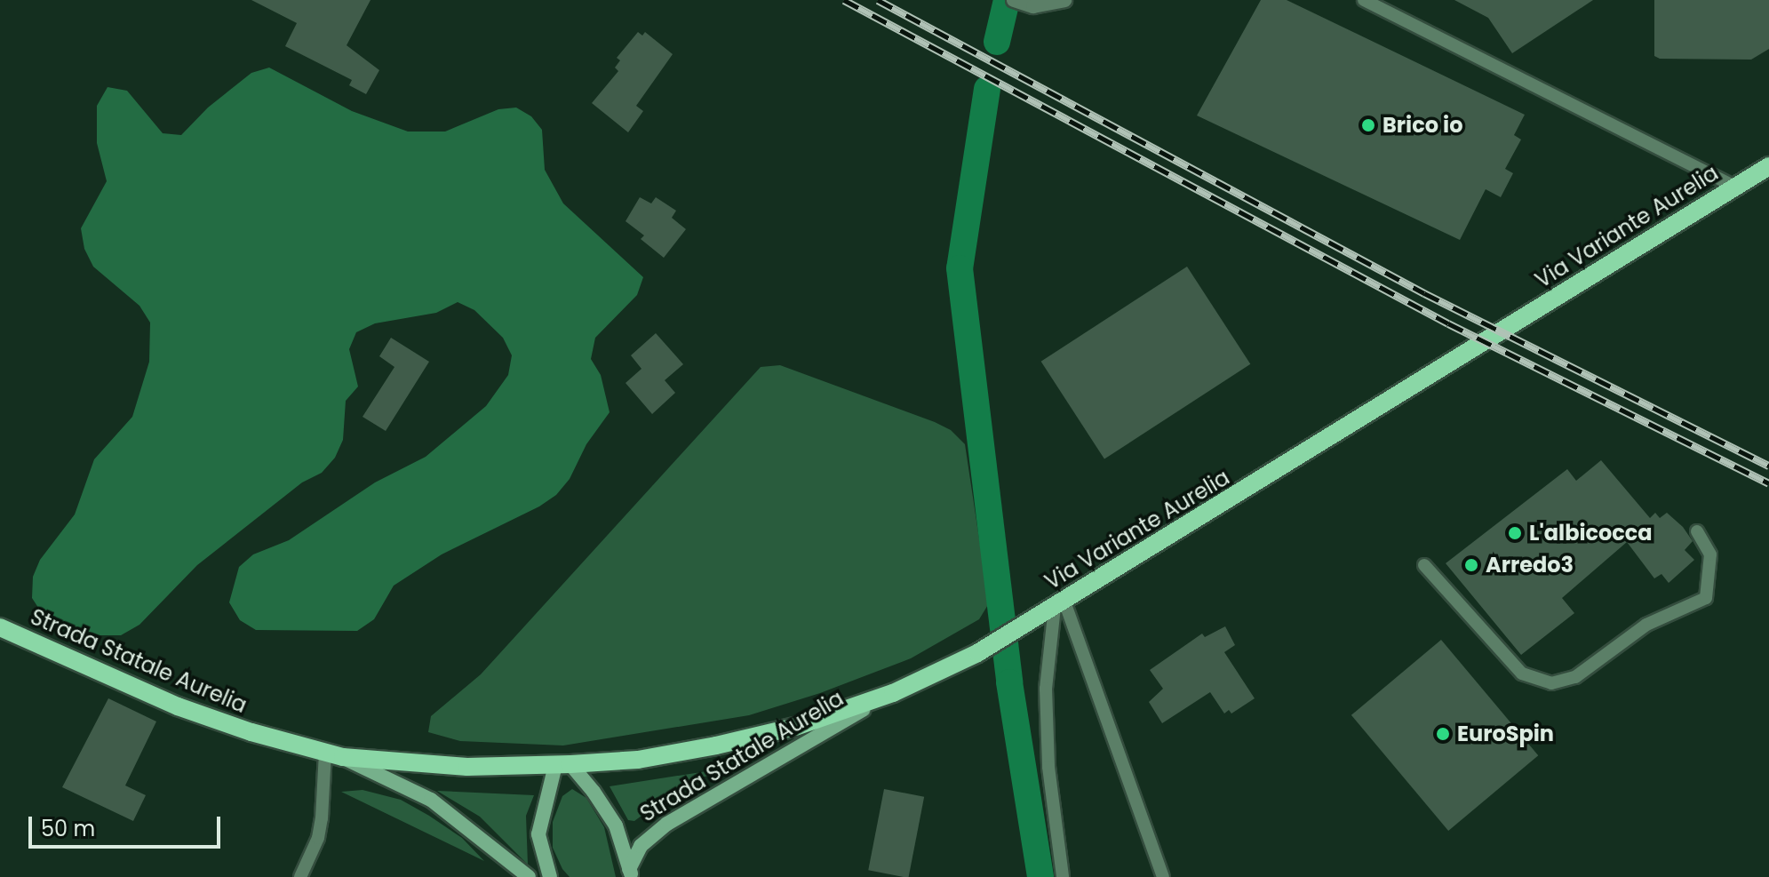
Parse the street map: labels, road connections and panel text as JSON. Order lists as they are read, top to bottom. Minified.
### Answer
{"streets":{"main road":["Via Variante Aurelia","Strada Statale Aurelia"]},"crossings":[["Via Variante Aurelia","Strada Statale Aurelia"]],"places":["Brico io","L'albicocca","Arredo3","EuroSpin"],"scale_bar":"50 m"}
